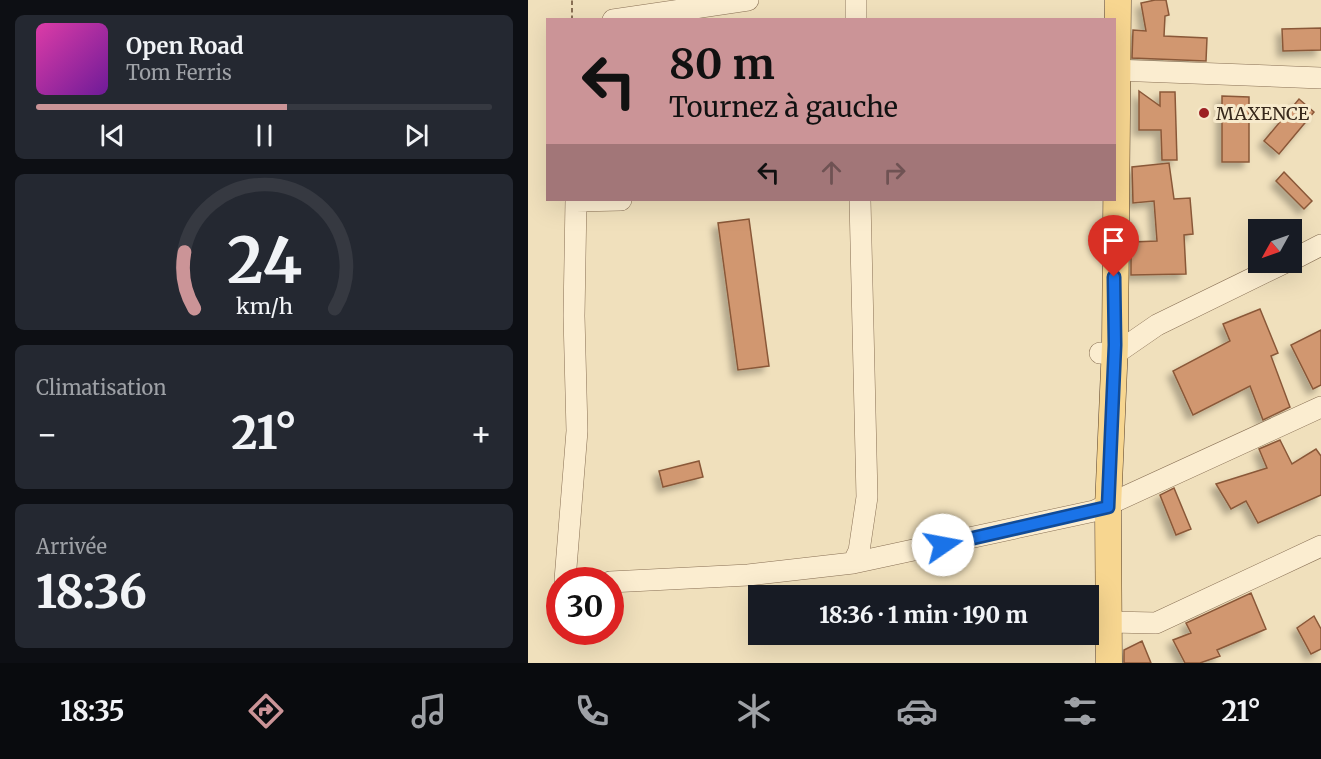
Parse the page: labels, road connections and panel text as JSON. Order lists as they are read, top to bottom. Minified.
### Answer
{"places":["MAXENCE"],"north":"bottom left","page":{"turn":["80 m","Tournez à gauche"],"song":["Open Road","Tom Ferris"],"tile":["Climatisation",["Arrivée","18:36"]],"heat":["−","21°","+"],"limit":"30","trip":"18:36 · 1 min · 190 m","tabs":["18:35","21°"],"gauge":["24","km/h"]}}
